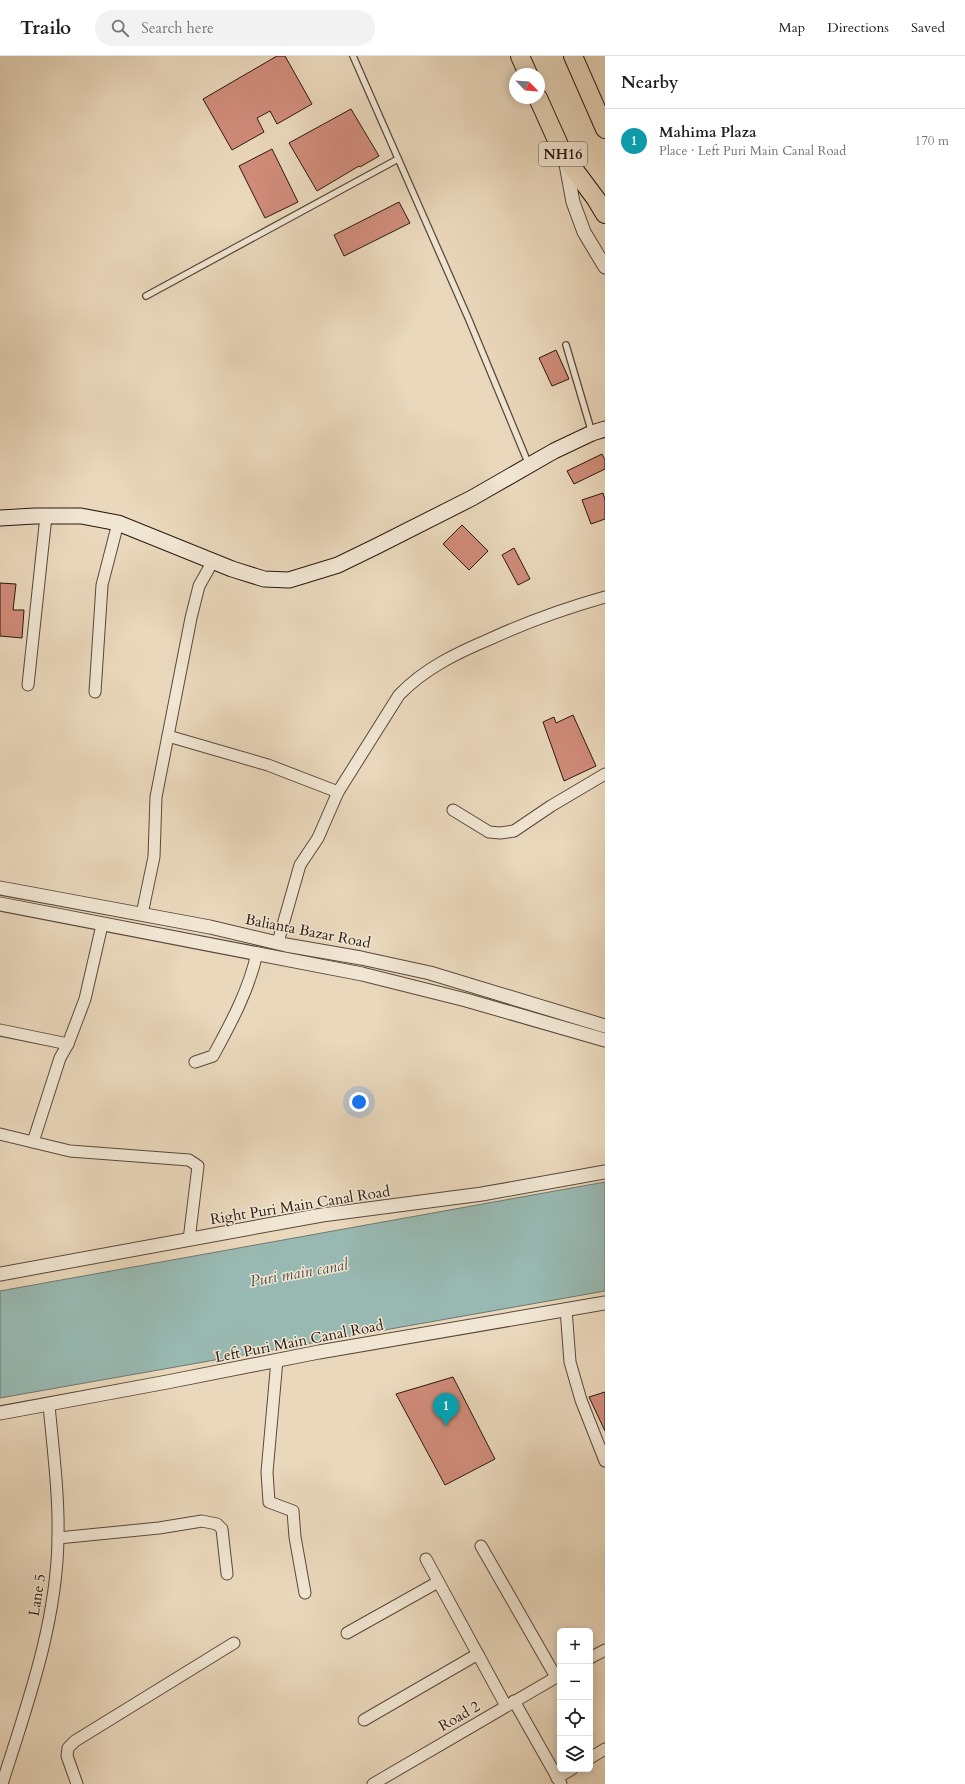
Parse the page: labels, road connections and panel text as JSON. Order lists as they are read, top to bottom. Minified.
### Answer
{"streets":{"highway":["NH16"],"street":["Balianta Bazar Road","Right Puri Main Canal Road","Left Puri Main Canal Road","Lane 5","Road 2"]},"crossings":[["Left Puri Main Canal Road","Lane 5"]],"water":["Puri main canal"],"north":"bottom right","page":{"header":"Trailo","search":"Search here","nav":["Map","Directions","Saved"],"heading":"Nearby","list":[{"mark":"1","name":"Mahima Plaza","note":"Place · Left Puri Main Canal Road","value":"170 m"}],"pins":"1","map_buttons":["+","−"]}}
